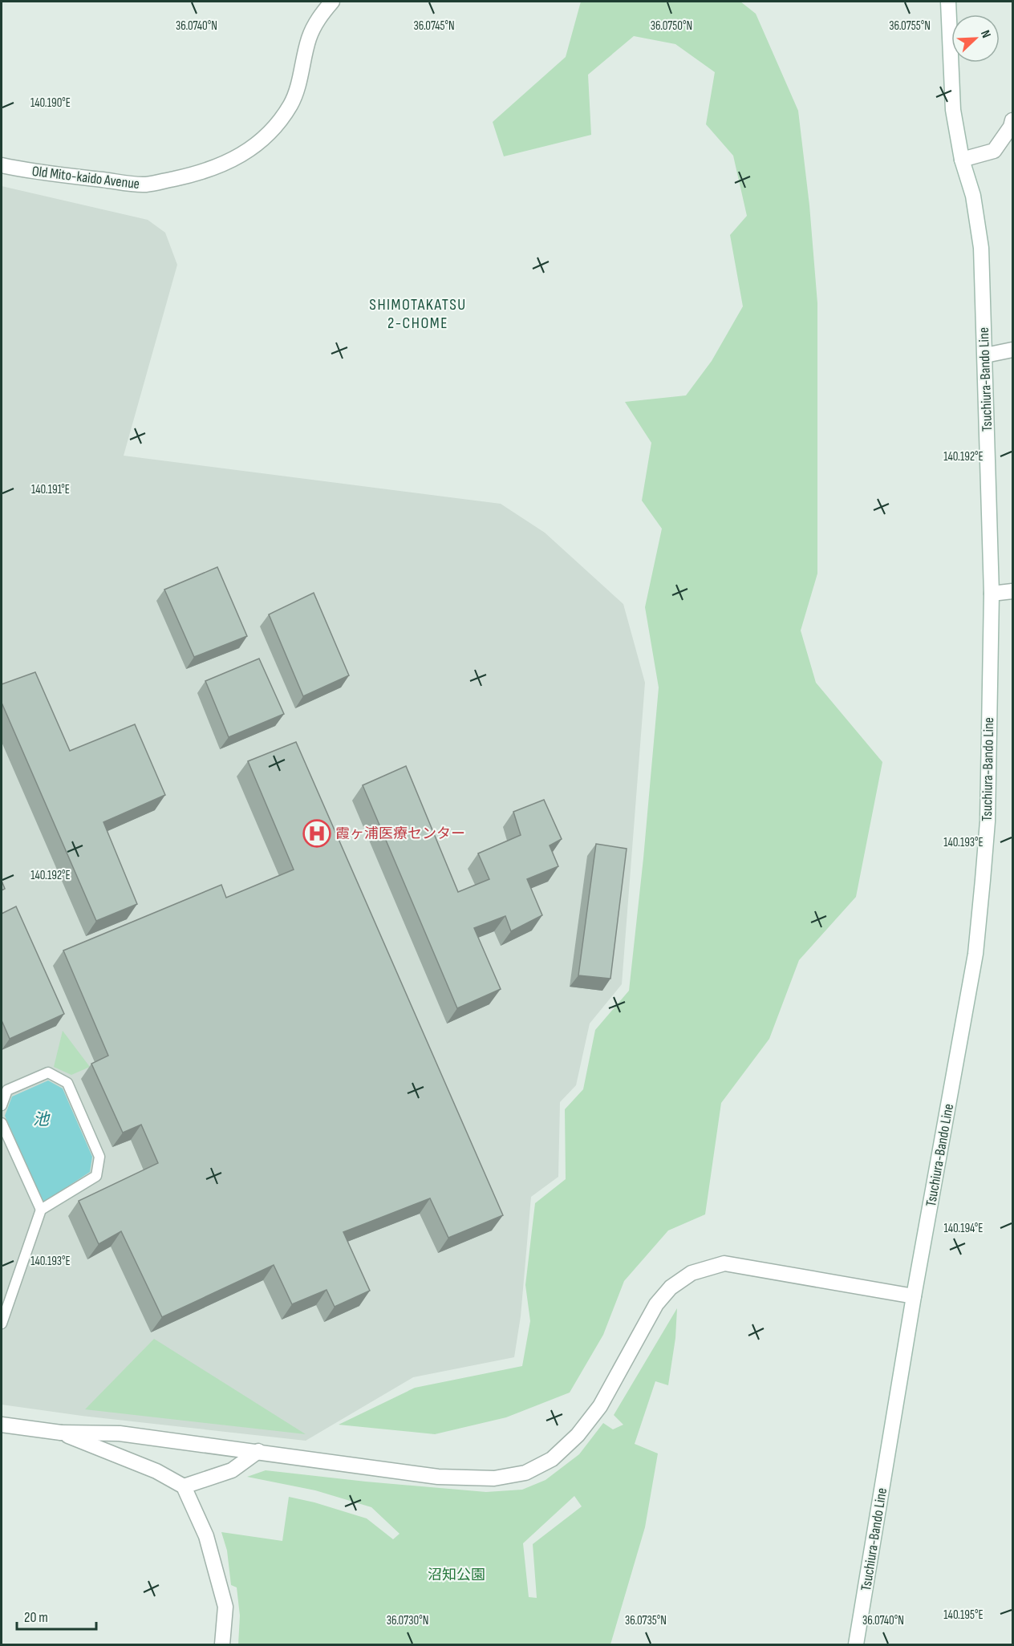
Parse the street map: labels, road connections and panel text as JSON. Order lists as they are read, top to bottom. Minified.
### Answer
{"streets":{"street":["Old Mito-kaido Avenue","Tsuchiura-Bando Line"]},"districts":["SHIMOTAKATSU 2-CHOME"],"water":["池"],"parks":["沼知公園"],"places":{"hospital":["霞ヶ浦医療センター"]},"scale_bar":"20 m","north":"top right","coordinates":["36.0740°N","36.0745°N","36.0750°N","36.0755°N","140.190°E","140.192°E","140.191°E","140.193°E","140.194°E","140.195°E","36.0730°N","36.0735°N"]}
